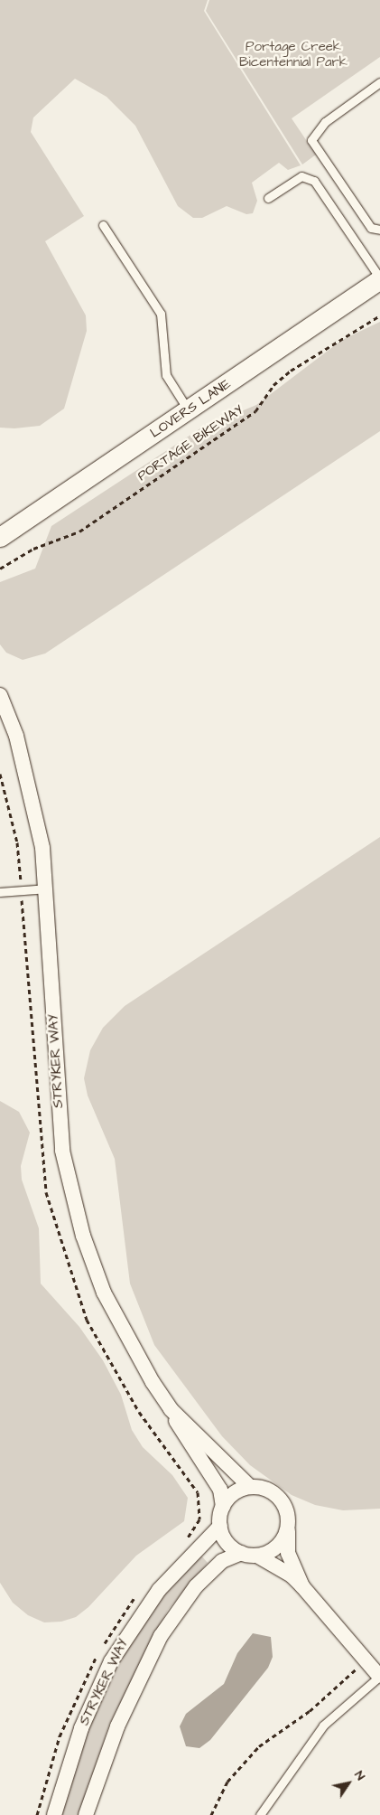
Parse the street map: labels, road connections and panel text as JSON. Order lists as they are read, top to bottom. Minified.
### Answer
{"streets":{"street":["LOVERS LANE","STRYKER WAY"],"path":["PORTAGE BIKEWAY"]},"parks":["Portage Creek Bicentennial Park"],"north":"top right"}
